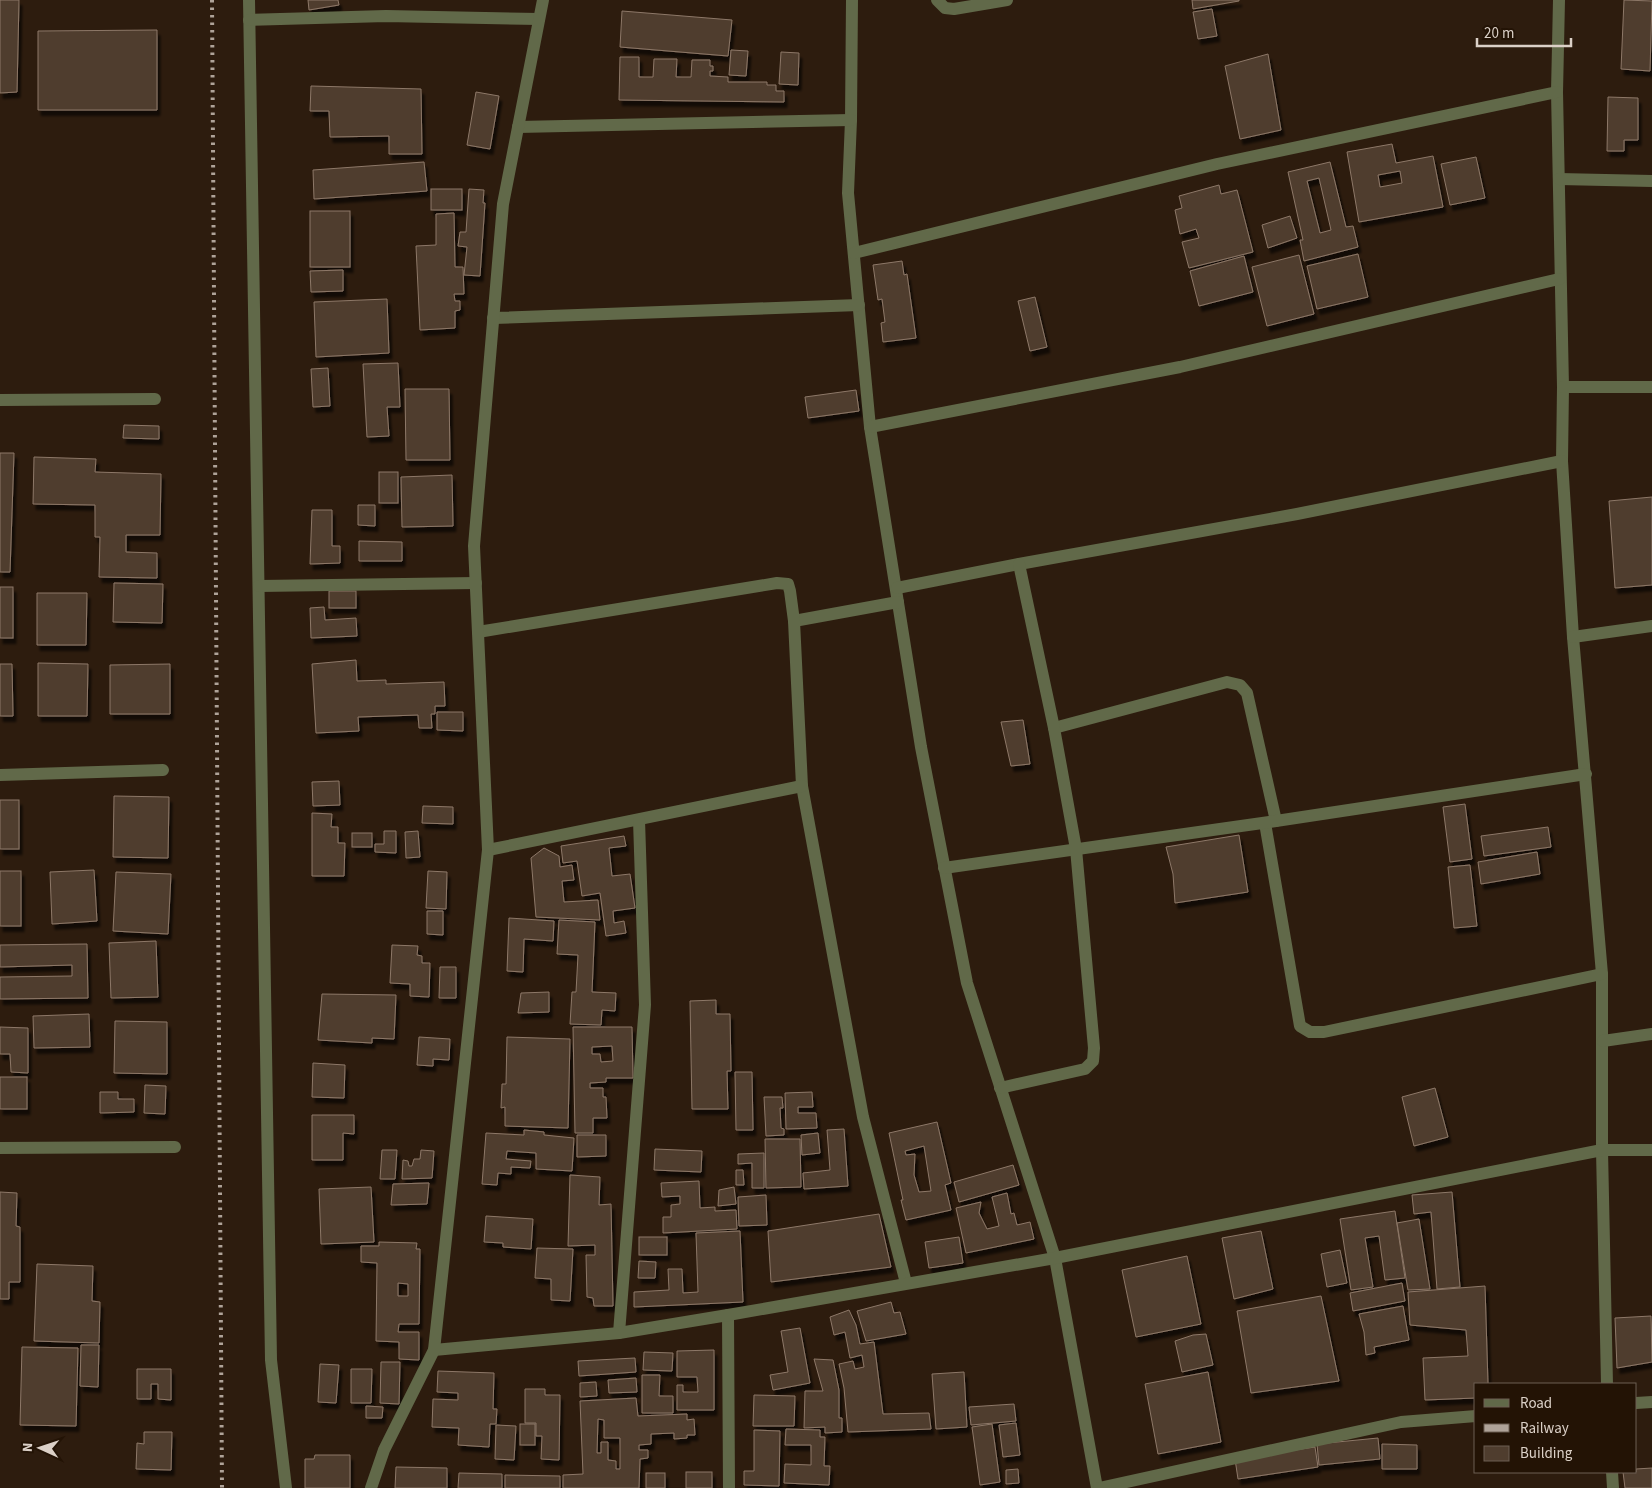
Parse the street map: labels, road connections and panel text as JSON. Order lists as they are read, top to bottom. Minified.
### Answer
{"legend":["Road","Railway","Building"],"scale_bar":"20 m","north":"left"}
